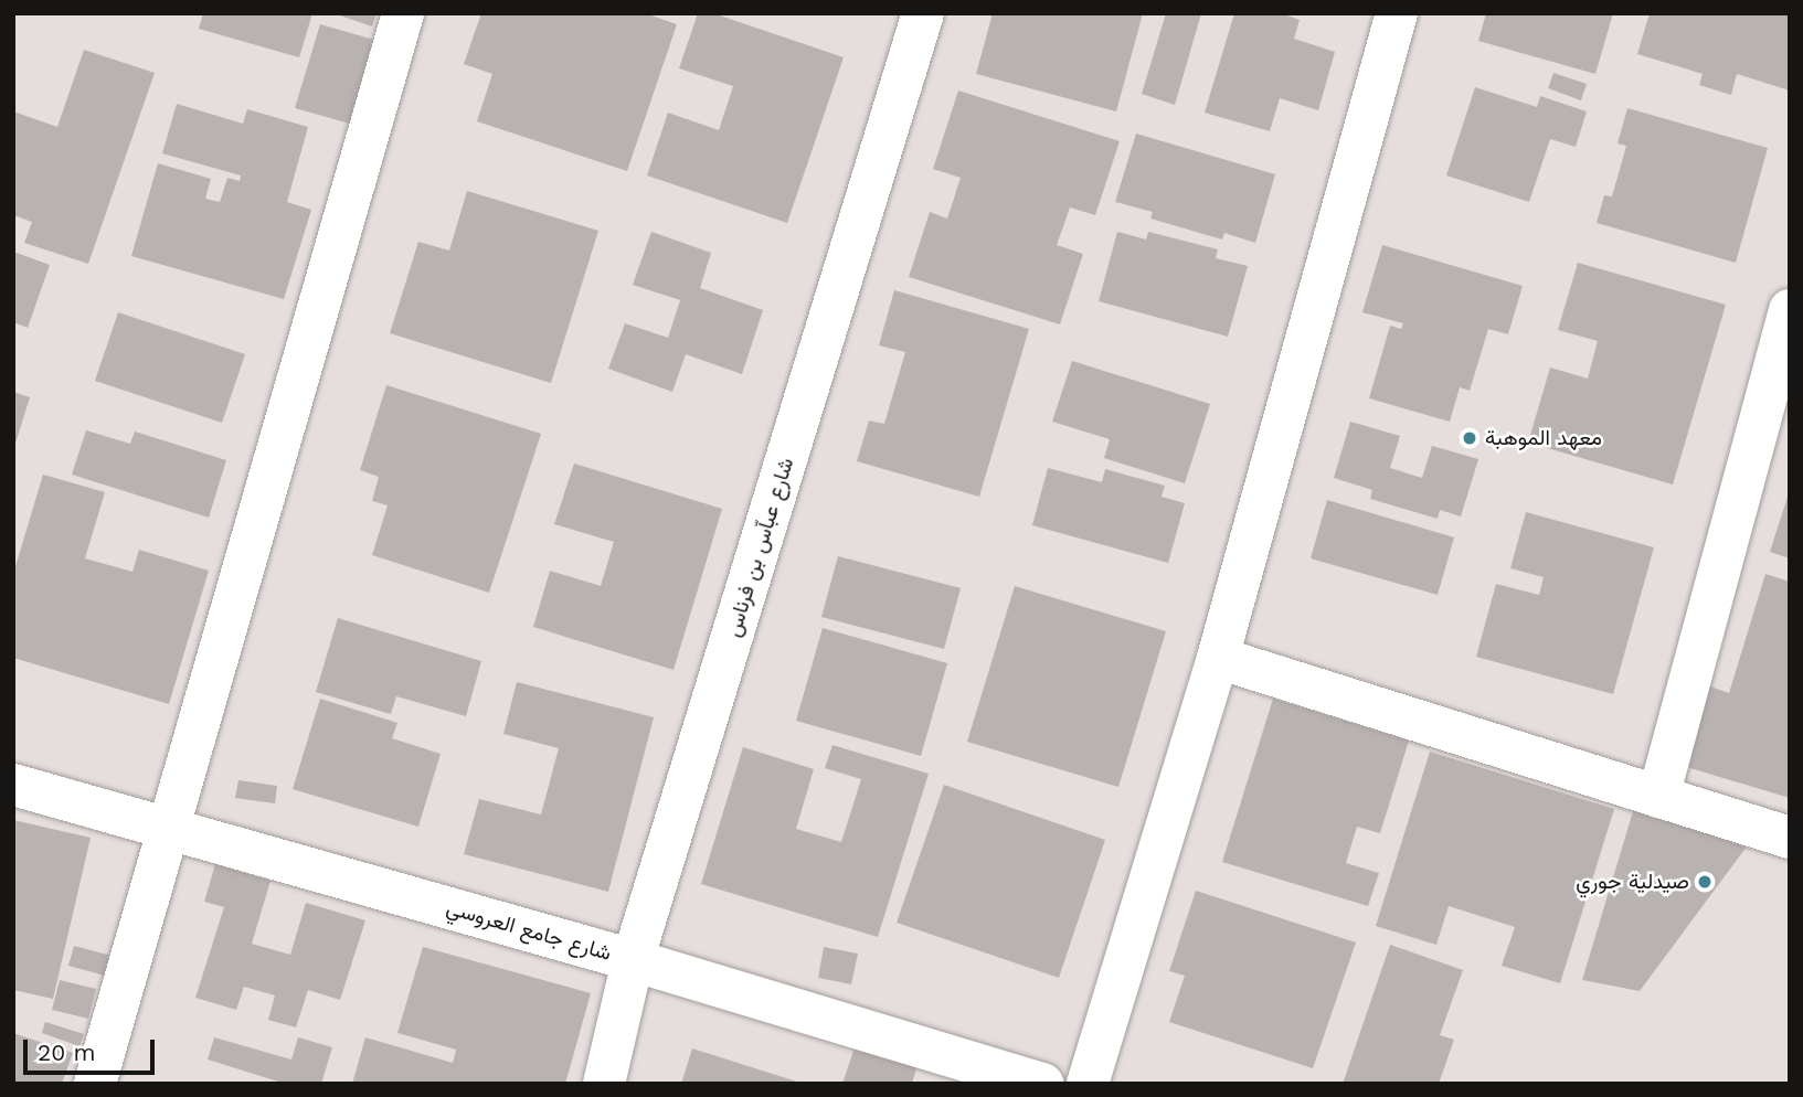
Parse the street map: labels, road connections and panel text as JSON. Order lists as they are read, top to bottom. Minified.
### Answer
{"streets":{"street":["شارع عباّس بن فرناس","شارع جامع العروسي"]},"crossings":[["شارع عباّس بن فرناس","شارع جامع العروسي"]],"places":["معهد الموهبة","صيدلية جوري"],"scale_bar":"20 m"}
